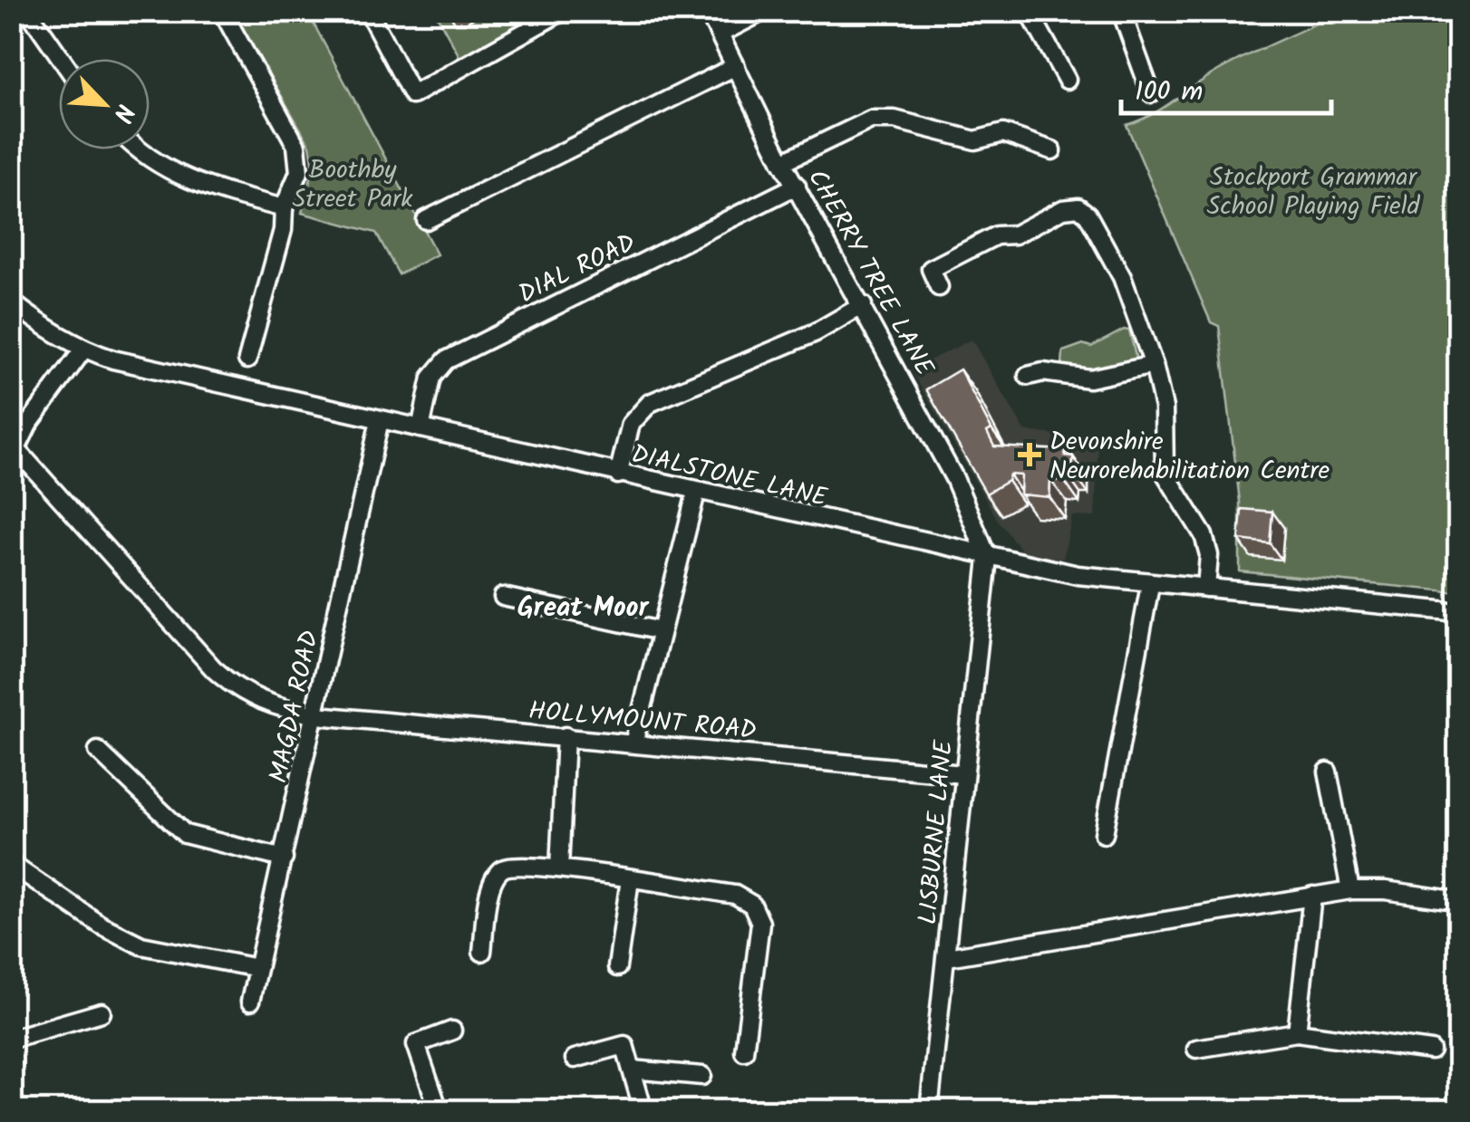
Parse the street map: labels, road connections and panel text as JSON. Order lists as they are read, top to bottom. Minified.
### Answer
{"streets":{"street":["DIAL ROAD","CHERRY TREE LANE","DIALSTONE LANE","MAGDA ROAD","HOLLYMOUNT ROAD","LISBURNE LANE"]},"crossings":[["DIAL ROAD","CHERRY TREE LANE"],["DIAL ROAD","DIALSTONE LANE"],["CHERRY TREE LANE","DIALSTONE LANE"],["CHERRY TREE LANE","LISBURNE LANE"],["DIALSTONE LANE","MAGDA ROAD"],["DIALSTONE LANE","LISBURNE LANE"],["MAGDA ROAD","HOLLYMOUNT ROAD"],["HOLLYMOUNT ROAD","LISBURNE LANE"]],"districts":["Great Moor"],"parks":["Boothby Street Park","Stockport Grammar School Playing Field"],"places":{"health":["Devonshire Neurorehabilitation Centre"]},"scale_bar":"100 m","north":"bottom right"}
